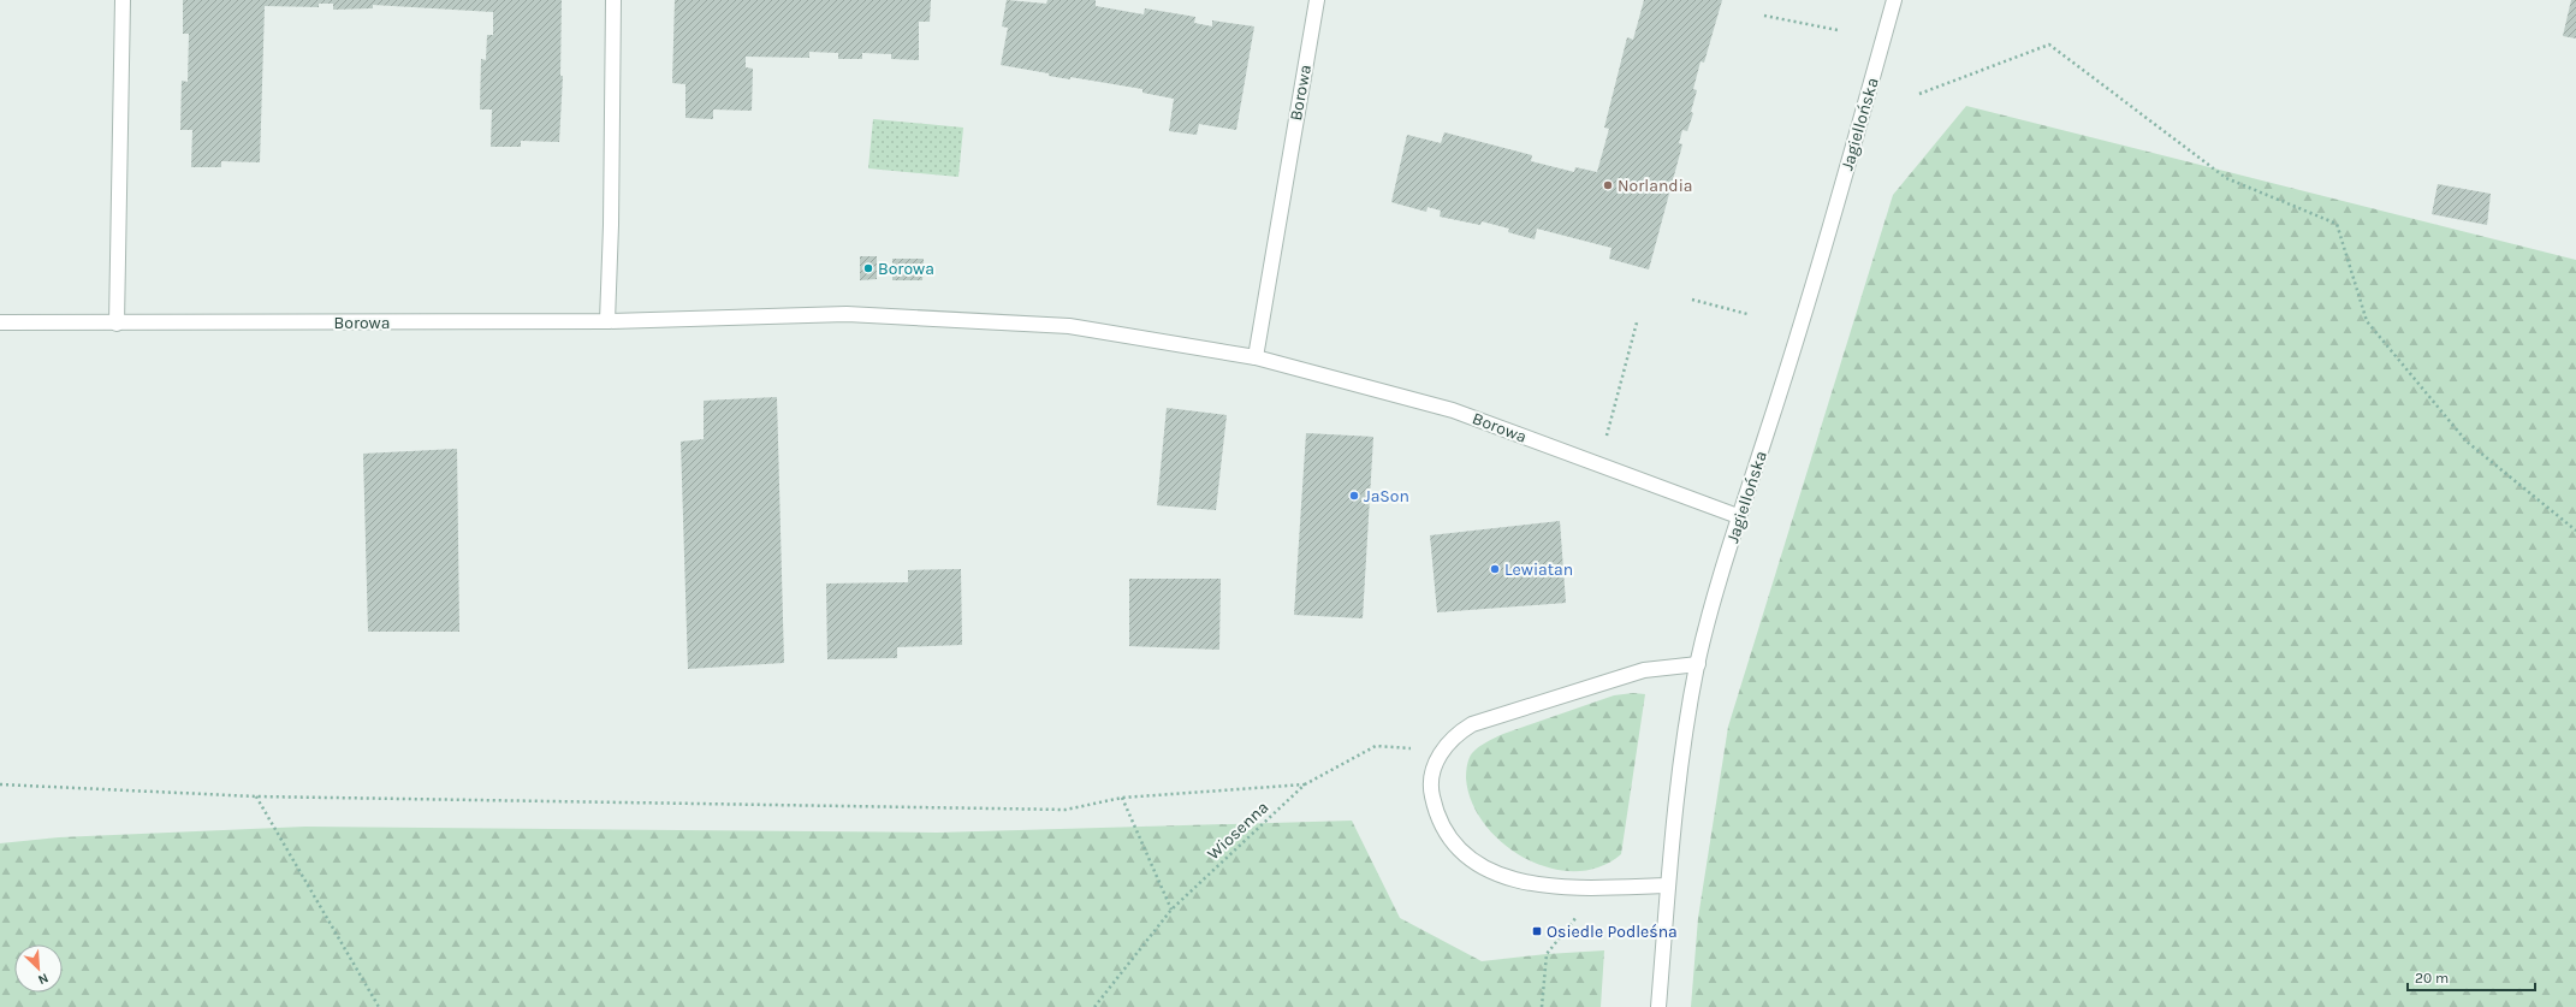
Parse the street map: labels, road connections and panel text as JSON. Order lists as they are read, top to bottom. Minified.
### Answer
{"streets":{"street":["Borowa","Jagiellońska"],"path":["Wiosenna"]},"crossings":[["Borowa","Jagiellońska"]],"places":{"other":["Norlandia","Borowa","JaSon","Lewiatan"],"transit":["Osiedle Podleśna"]},"scale_bar":"20 m","north":"bottom right"}
